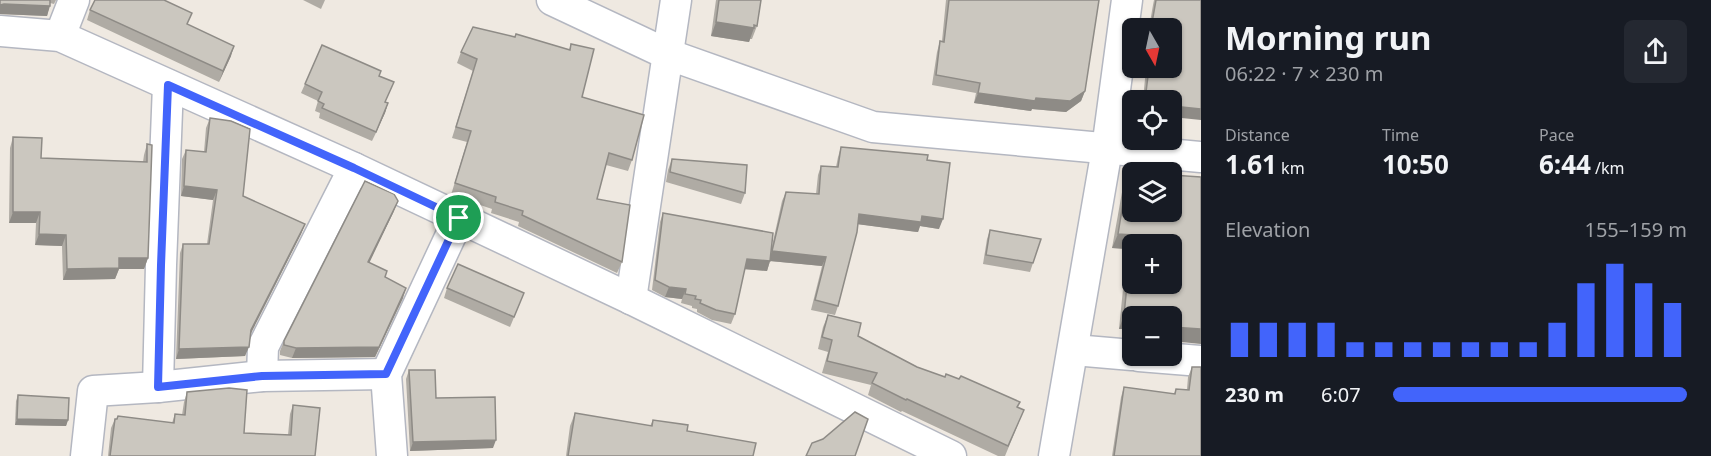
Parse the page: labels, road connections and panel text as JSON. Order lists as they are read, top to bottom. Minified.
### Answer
{"north":"bottom","page":{"heading":["Morning run","06:22 · 7 × 230 m"],"map_buttons":["+","−"],"stats":[["Distance","1.61 km"],["Time","10:50"],["Pace","6:44 /km"]],"chart":["Elevation","155–159 m"],"list":[{"name":"230 m","note":"6:07"}]}}
